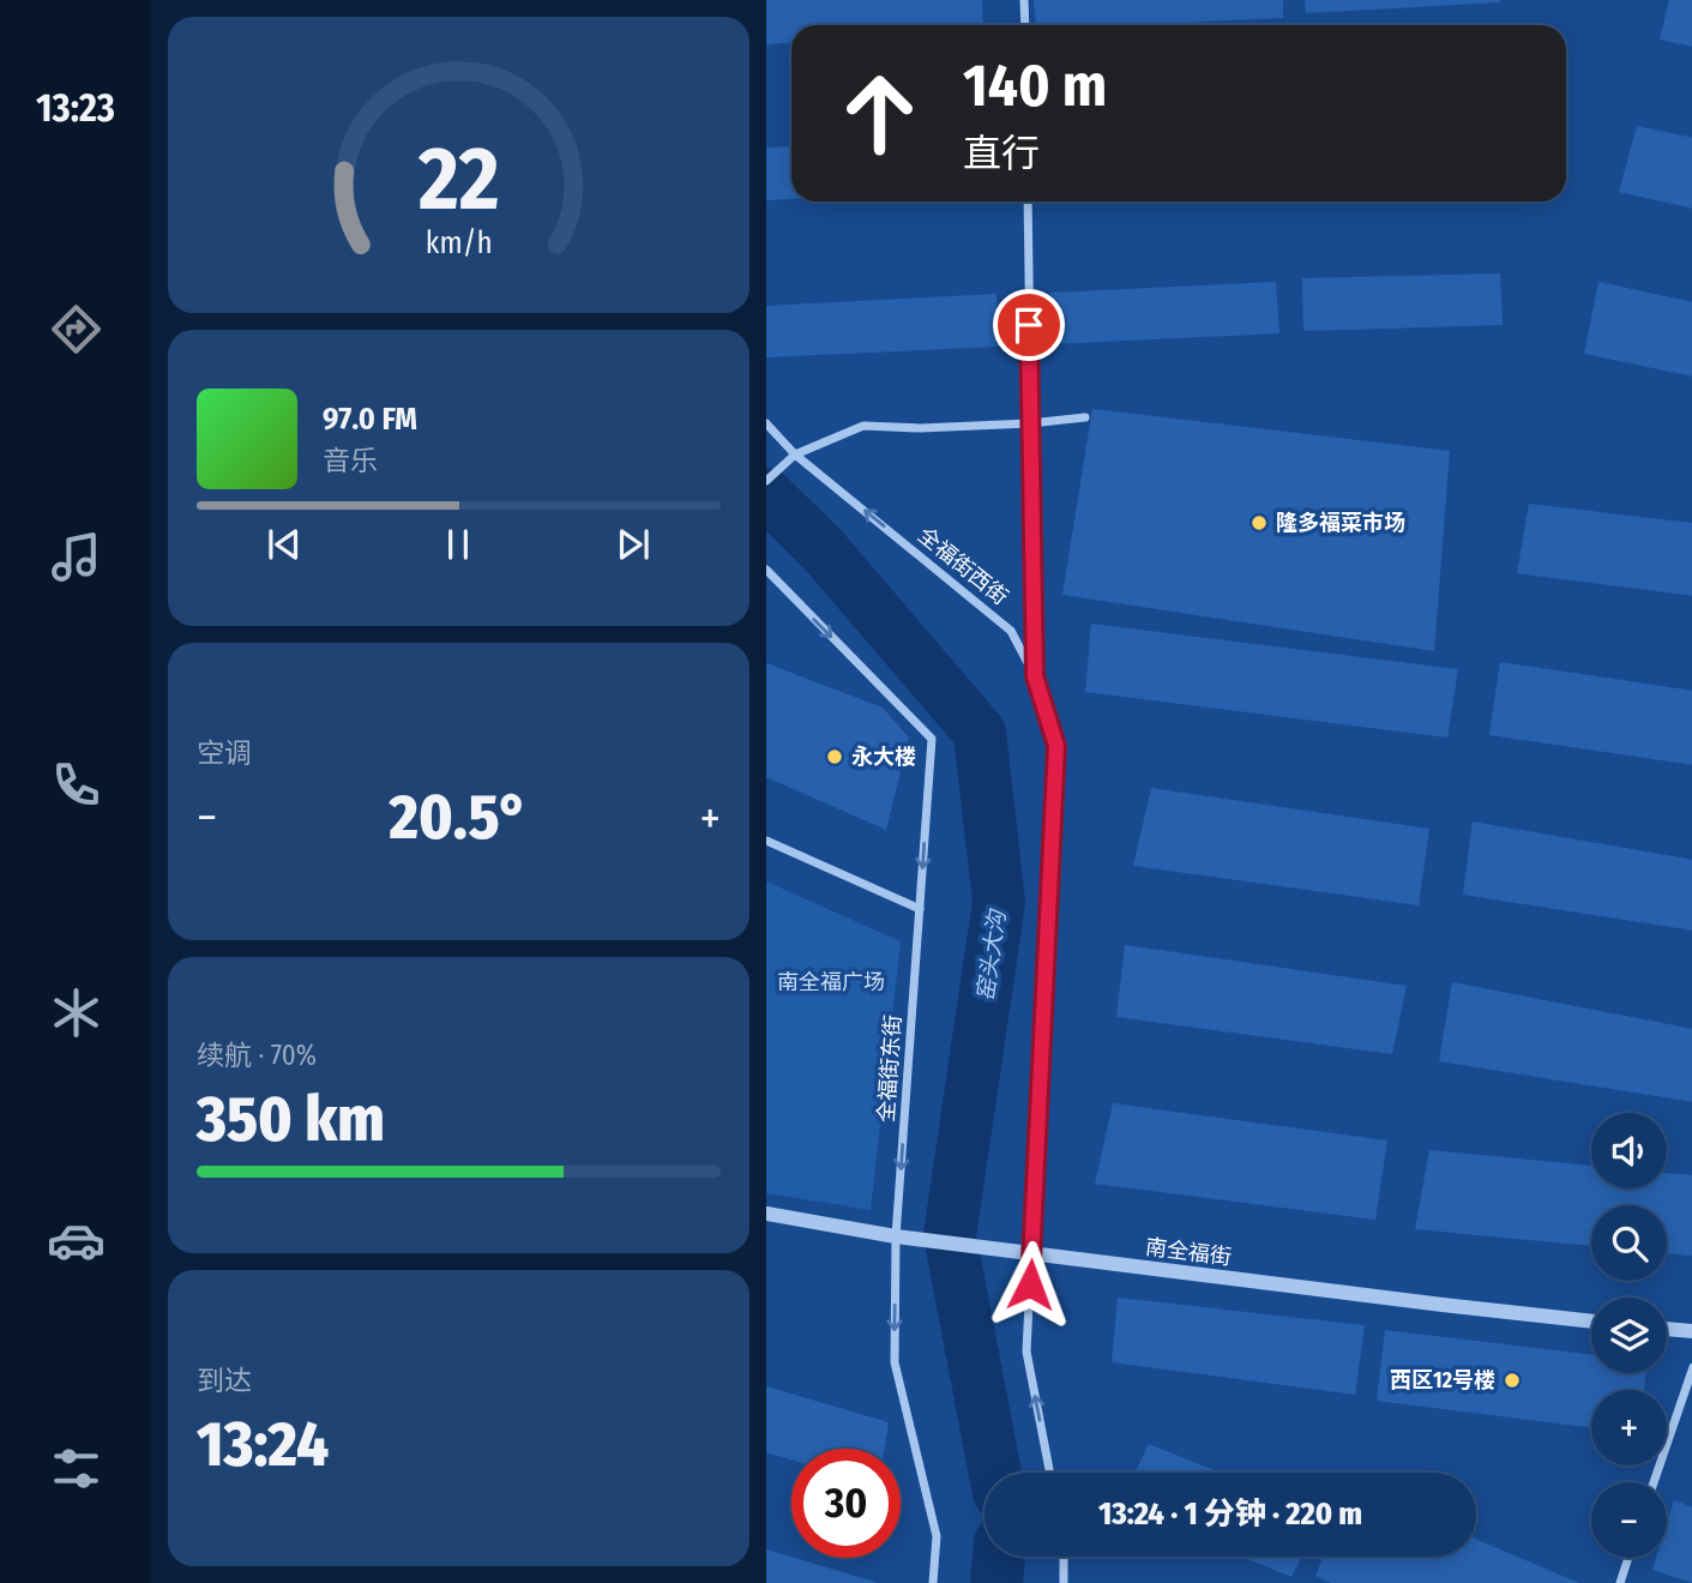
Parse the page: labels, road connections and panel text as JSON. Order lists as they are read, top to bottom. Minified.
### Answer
{"streets":{"street":["全福街西街","全福街东街","南全福街"]},"crossings":[["全福街西街","南全福街"],["全福街东街","南全福街"]],"one_way":["全福街西街","全福街东街"],"water":["窑头大沟"],"parks":["南全福广场"],"places":["隆多福菜市场","永大楼","西区12号楼"],"page":{"tabs":"13:23","turn":["140 m","直行"],"song":["97.0 FM","音乐"],"tile":["空调",["续航 · 70%","350 km"],["到达","13:24"]],"heat":["−","20.5°","+"],"map_buttons":["+","−"],"limit":"30","trip":"13:24 · 1 分钟 · 220 m","gauge":["22","km/h"]}}
